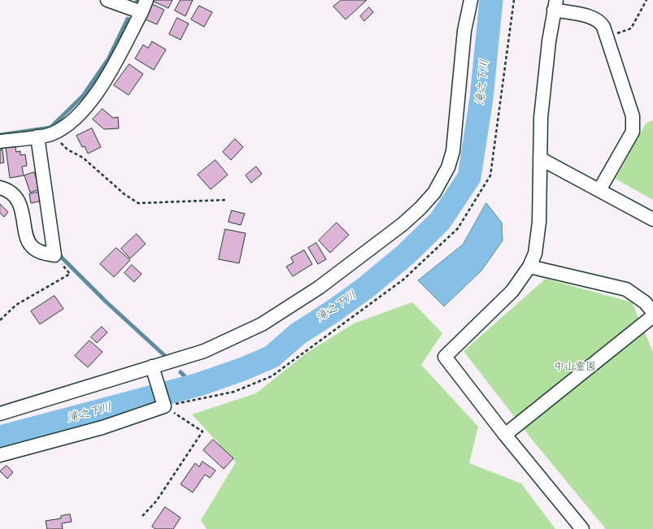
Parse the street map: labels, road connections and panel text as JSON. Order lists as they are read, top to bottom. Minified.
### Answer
{"water":["滝之下川"],"parks":["中山霊園"]}
